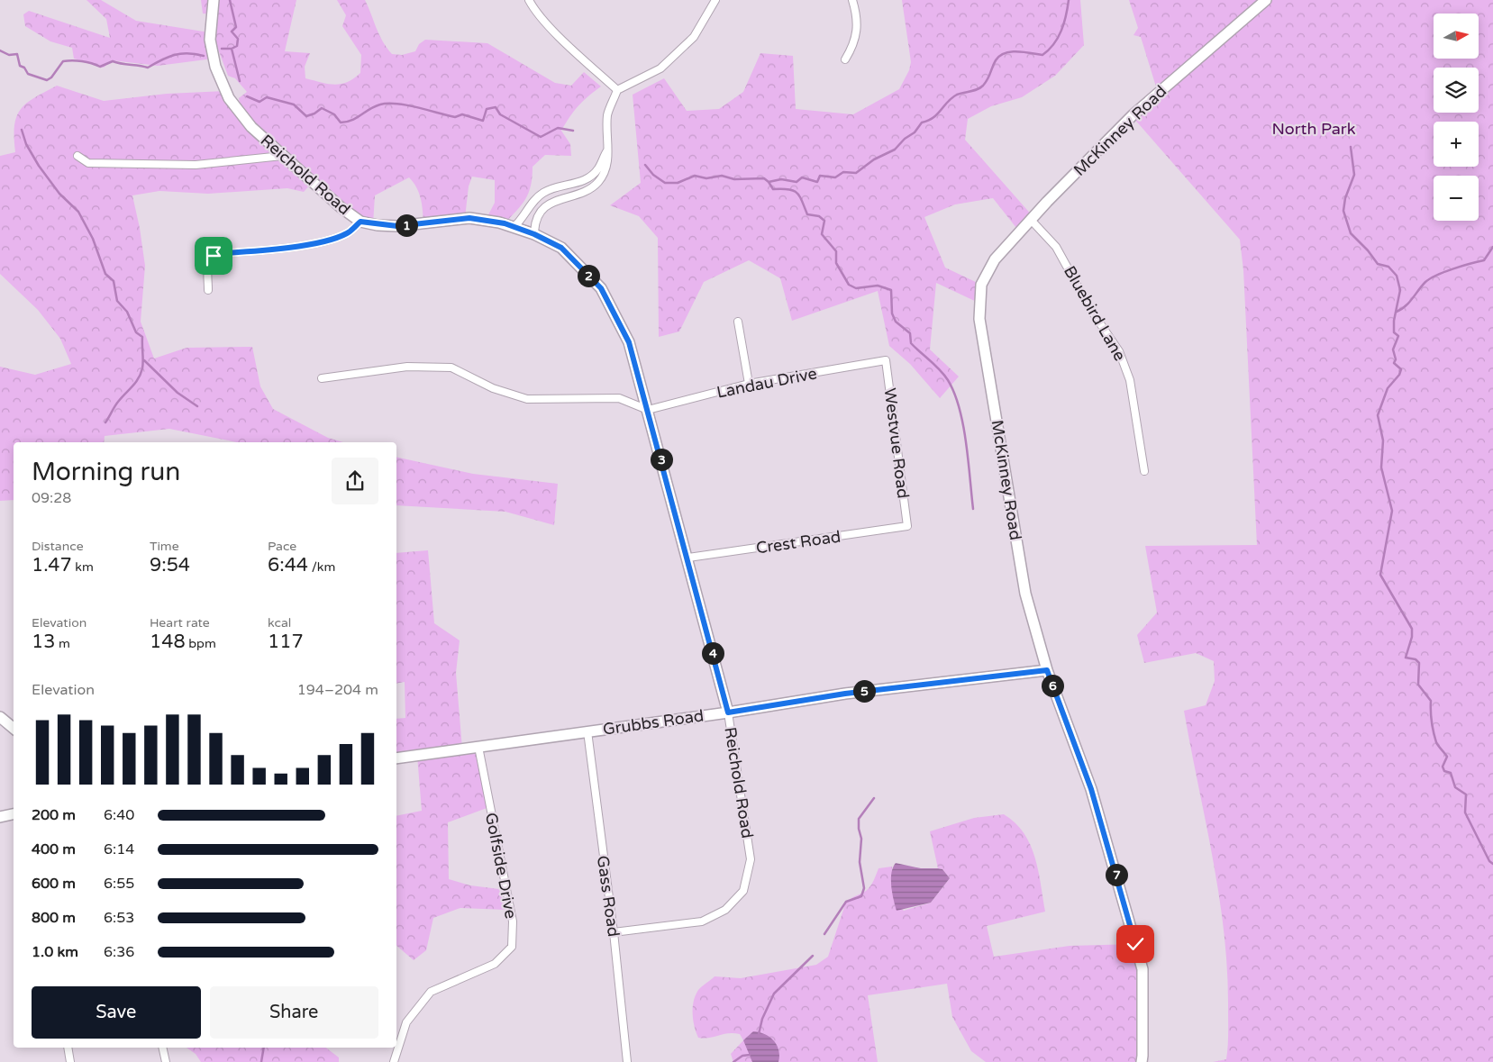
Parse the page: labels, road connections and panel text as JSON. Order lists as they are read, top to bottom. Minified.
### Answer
{"streets":{"street":["McKinney Road","Reichold Road","Bluebird Lane","Landau Drive","Westvue Road","Crest Road","Grubbs Road","Golfside Drive","Gass Road"]},"crossings":[["McKinney Road","Bluebird Lane"],["McKinney Road","Grubbs Road"],["Reichold Road","Landau Drive"],["Reichold Road","Crest Road"],["Reichold Road","Grubbs Road"],["Reichold Road","Gass Road"],["Landau Drive","Westvue Road"],["Westvue Road","Crest Road"],["Grubbs Road","Golfside Drive"],["Grubbs Road","Gass Road"]],"parks":["North Park"],"north":"right","page":{"map_buttons":["+","−"],"pins":["1","2","3","4","6","5","7"],"heading":["Morning run","09:28"],"stats":[["Distance","1.47 km"],["Time","9:54"],["Pace","6:44 /km"],["Elevation","13 m"],["Heart rate","148 bpm"],["kcal","117"]],"chart":["Elevation","194–204 m"],"list":[{"name":"200 m","note":"6:40"},{"name":"400 m","note":"6:14"},{"name":"600 m","note":"6:55"},{"name":"800 m","note":"6:53"},{"name":"1.0 km","note":"6:36"}],"buttons":["Save","Share"]}}
